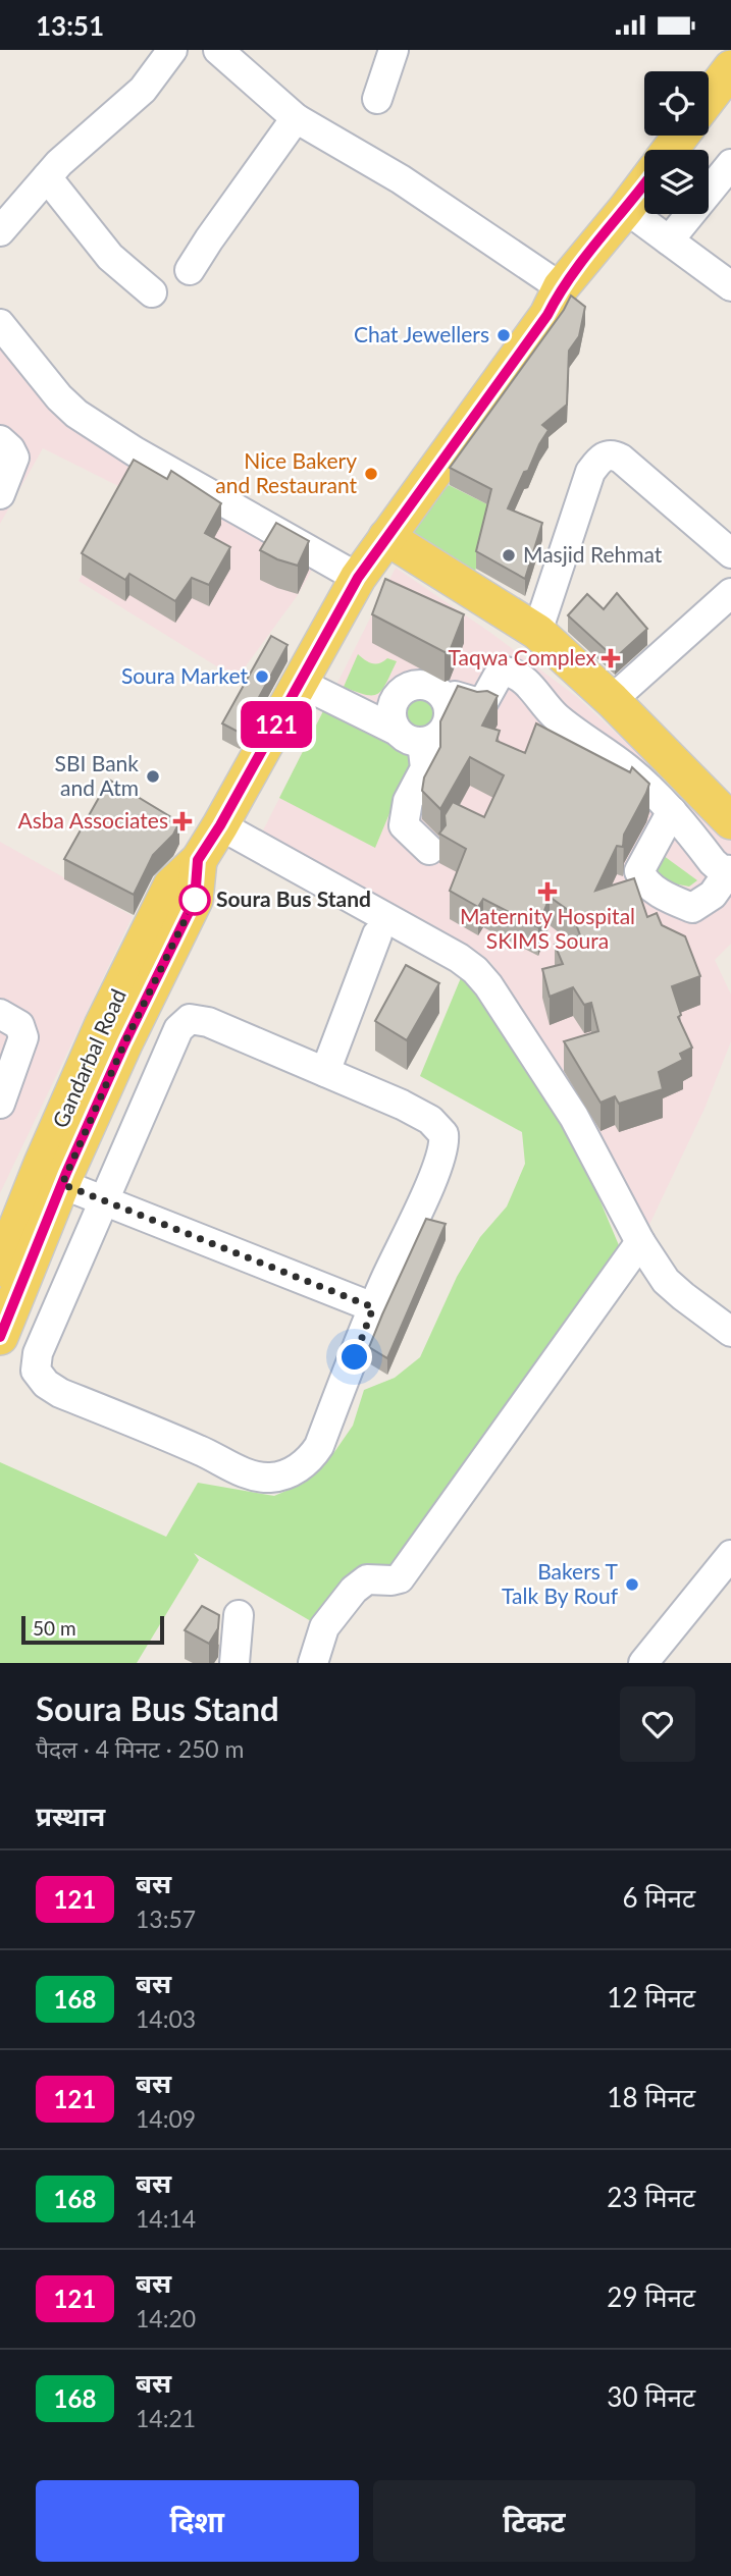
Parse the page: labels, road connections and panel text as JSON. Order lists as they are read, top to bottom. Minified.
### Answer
{"streets":{"main road":["Gandarbal Road"]},"places":{"other":["Chat Jewellers","Nice Bakery and Restaurant","Masjid Rehmat","Soura Market","SBI Bank and Atm","Soura Bus Stand","Bakers T Talk By Rouf"],"health":["Taqwa Complex","Asba Associates","Maternity Hospital SKIMS Soura"]},"lines":["bus line 121"],"scale_bar":"50 m","page":{"status":"13:51","on_map":"121","scale":"50 m","heading":[["Soura Bus Stand","पैदल · 4 मिनट · 250 m"],"प्रस्थान"],"list":[{"mark":"121","name":"बस","note":"13:57","value":"6 मिनट"},{"mark":"168","name":"बस","note":"14:03","value":"12 मिनट"},{"mark":"121","name":"बस","note":"14:09","value":"18 मिनट"},{"mark":"168","name":"बस","note":"14:14","value":"23 मिनट"},{"mark":"121","name":"बस","note":"14:20","value":"29 मिनट"},{"mark":"168","name":"बस","note":"14:21","value":"30 मिनट"}],"buttons":["दिशा","टिकट"]}}
